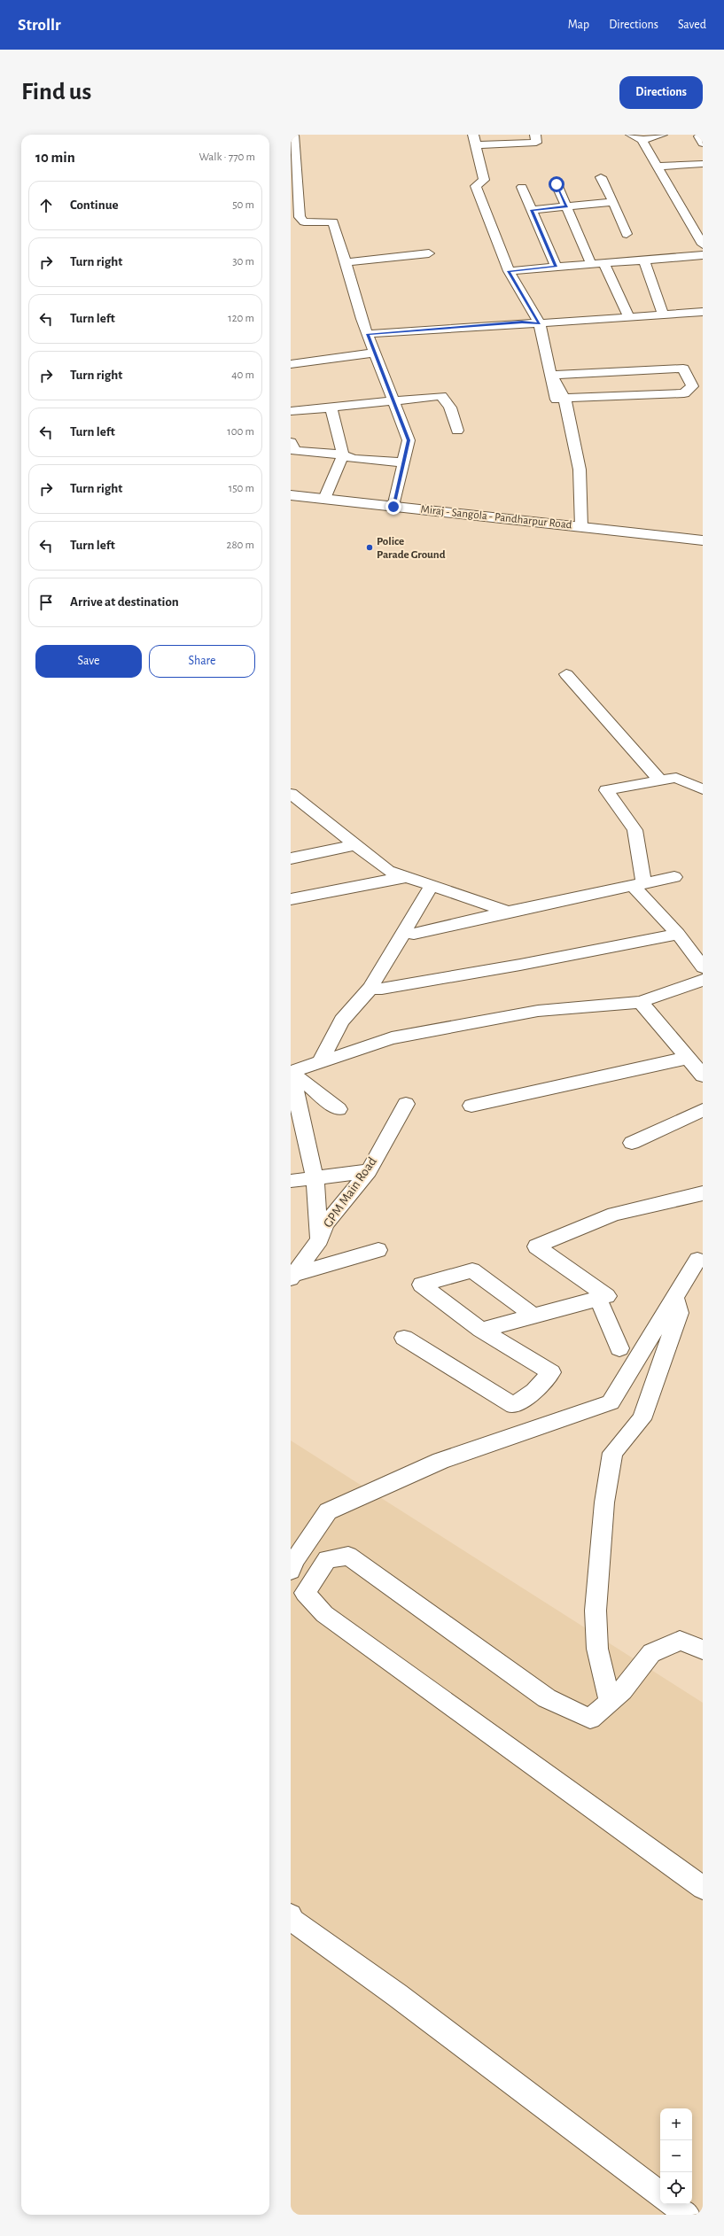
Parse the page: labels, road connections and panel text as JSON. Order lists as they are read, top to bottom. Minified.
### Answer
{"streets":{"highway":["Miraj - Sangola - Pandharpur Road"],"street":["GPM Main Road"]},"places":["Police Parade Ground"],"page":{"header":"Strollr","nav":["Map","Directions","Saved"],"buttons":["Directions",["Save","Share"]],"title":"Find us","heading":["10 min","Walk · 770 m"],"list":[["Continue","50 m"],["Turn right","30 m"],["Turn left","120 m"],["Turn right","40 m"],["Turn left","100 m"],["Turn right","150 m"],["Turn left","280 m"],"Arrive at destination"],"map_buttons":["+","−"]}}
